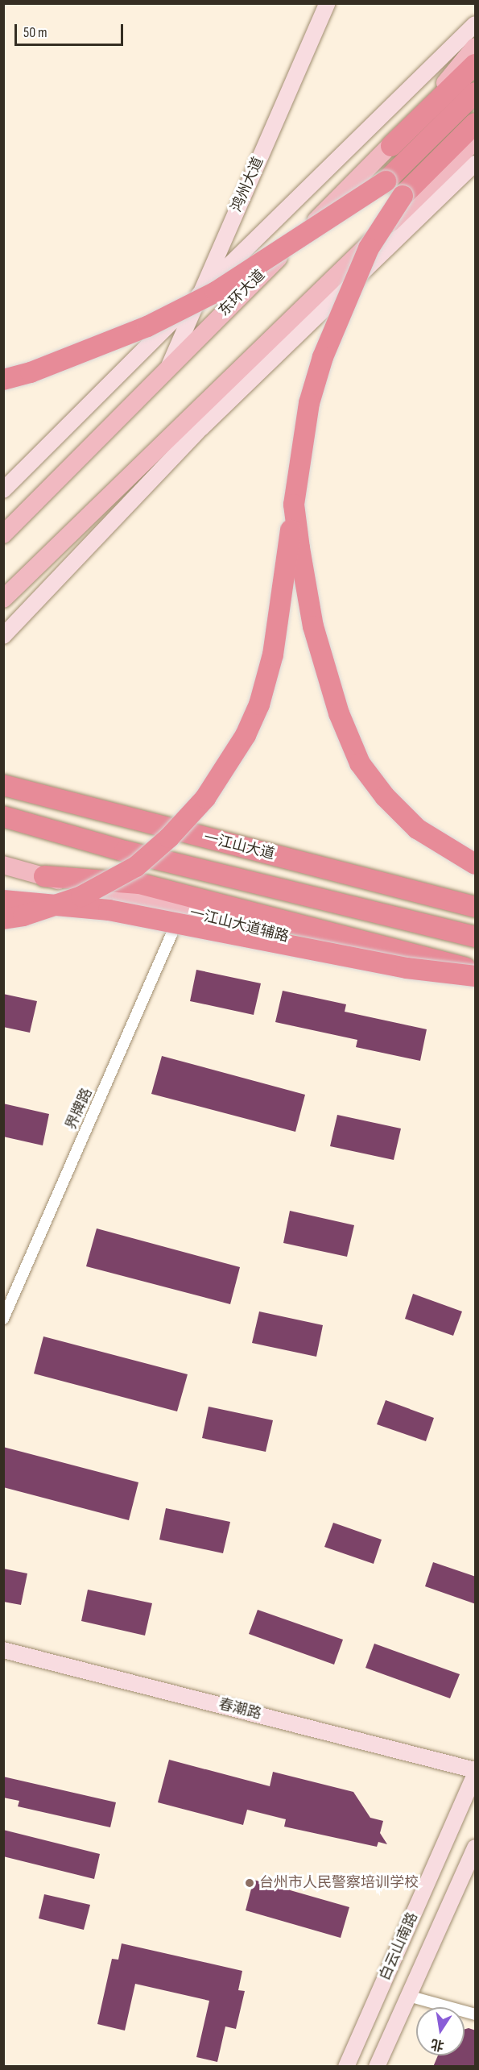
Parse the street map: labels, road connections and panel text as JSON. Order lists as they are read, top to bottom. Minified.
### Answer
{"streets":{"highway":["一江山大道"],"main road":["鸿州大道","东环大道","一江山大道辅路","春潮路","白云山南路"],"street":["界牌路"]},"crossings":[["鸿州大道","东环大道"],["一江山大道辅路","界牌路"]],"places":["台州市人民警察培训学校"],"scale_bar":"50 m","north":"bottom"}
